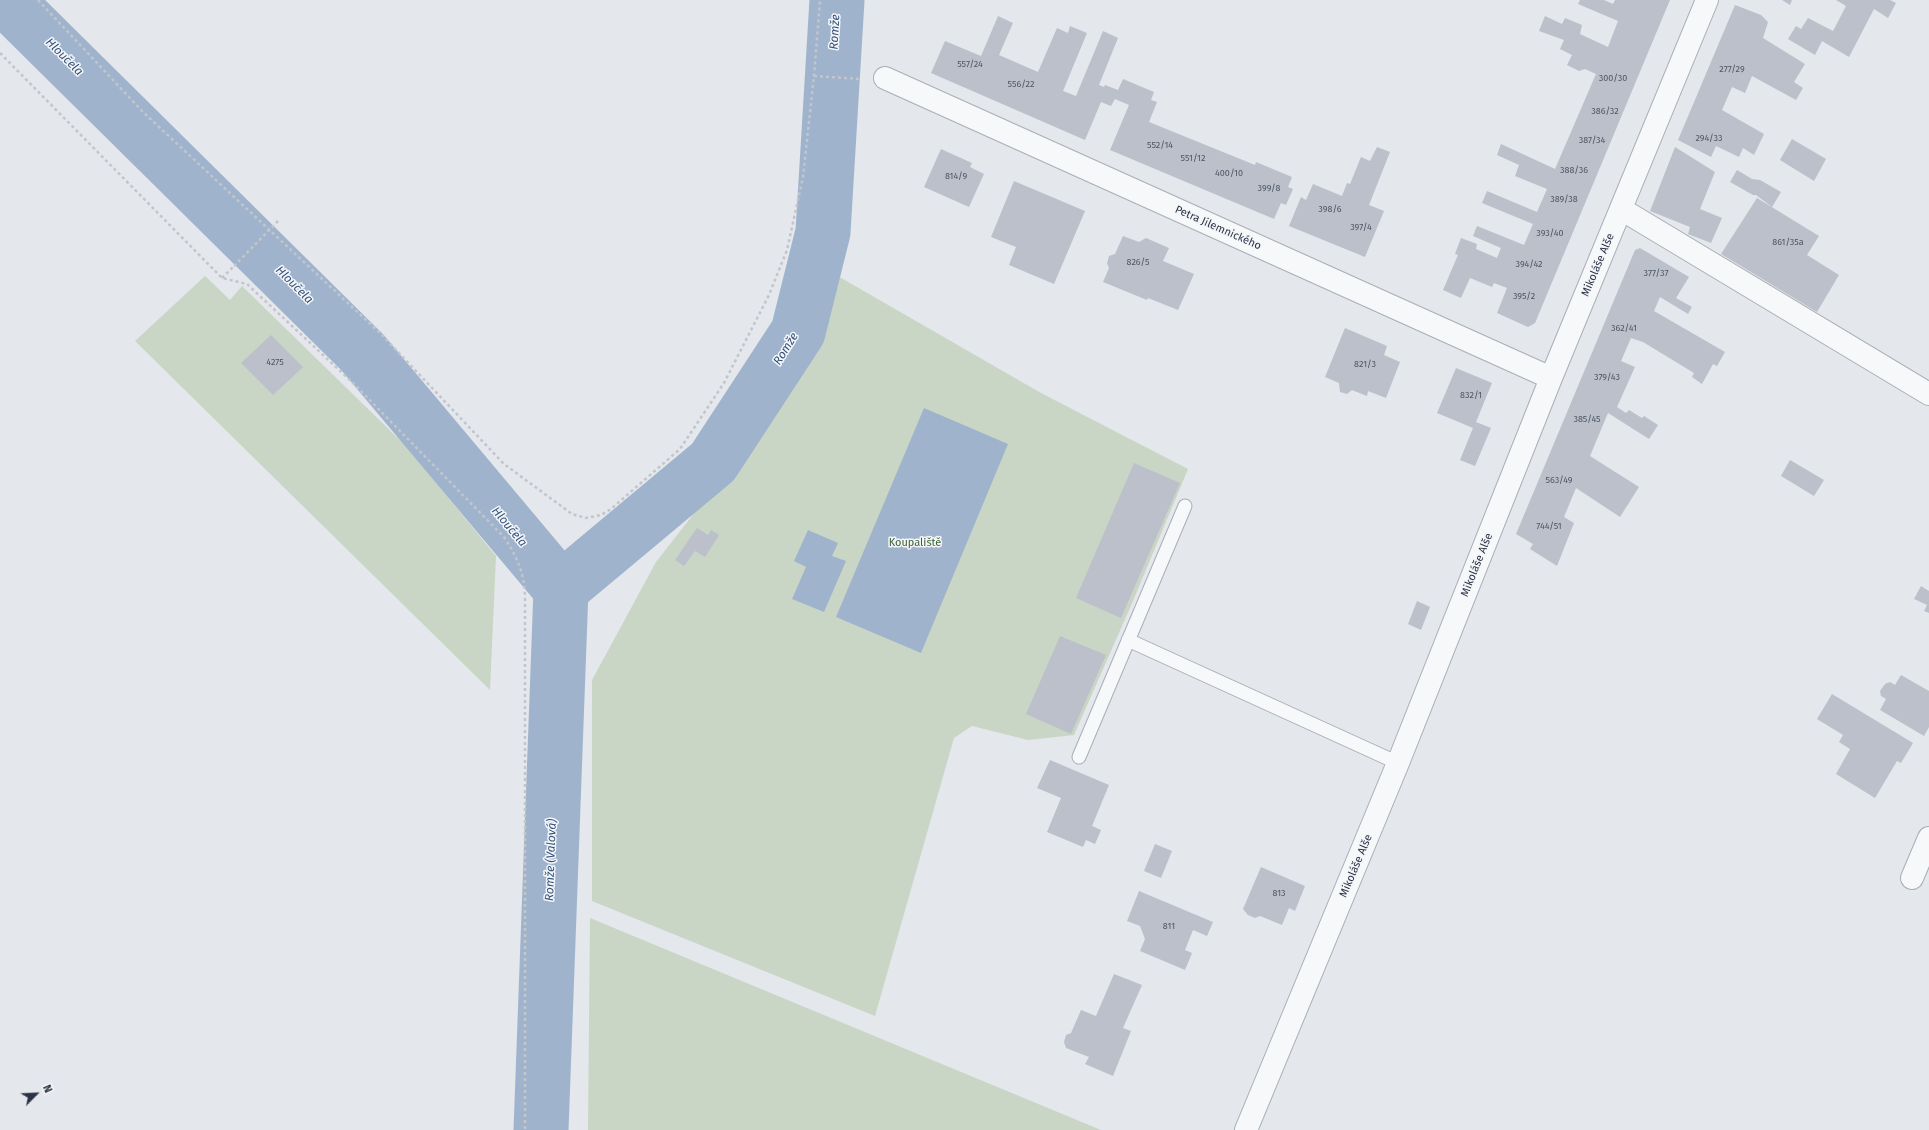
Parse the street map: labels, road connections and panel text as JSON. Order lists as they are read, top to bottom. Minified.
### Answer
{"streets":{"street":["Petra Jilemnického","Mikoláše Alše"]},"crossings":[["Petra Jilemnického","Mikoláše Alše"]],"water":["Romže","Hloučela","Romže (Valová)"],"parks":["Koupaliště"],"house_numbers":["557/24","277/29","300/30","556/22","386/32","294/33","387/34","552/14","551/12","388/36","400/10","814/9","399/8","389/38","398/6","397/4","393/40","861/35a","826/5","394/42","377/37","395/2","362/41","4275","821/3","379/43","832/1","385/45","563/49","744/51","813","811"],"north":"top right"}
